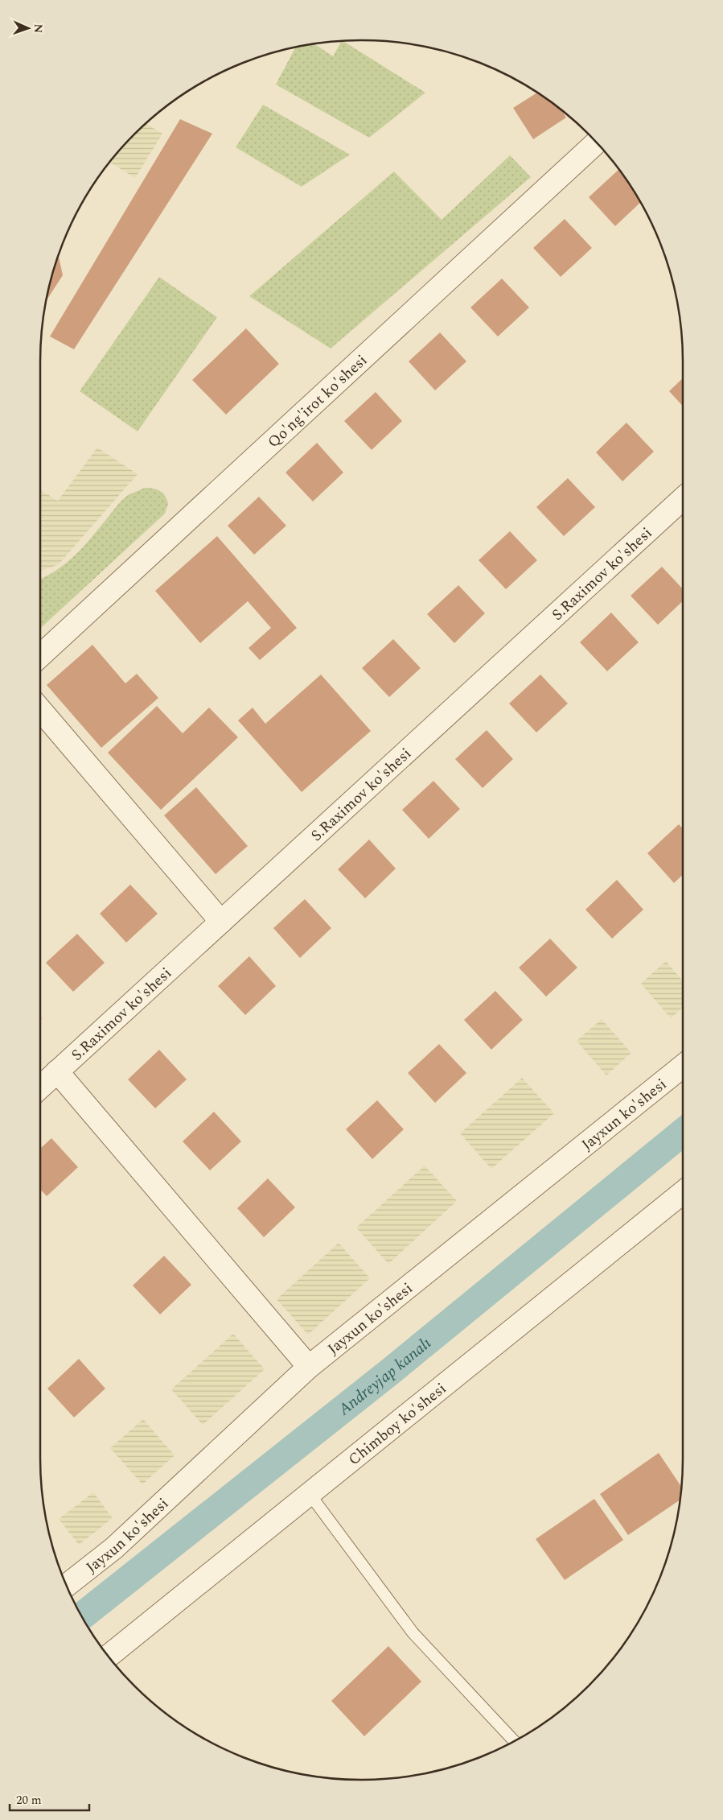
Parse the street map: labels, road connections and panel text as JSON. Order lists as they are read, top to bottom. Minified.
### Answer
{"streets":{"street":["Qo'ng'irot ko'shesi","S.Raximov ko'shesi","Jayxun ko'shesi","Chimboy ko'shesi"]},"water":["Andreyjap kanalı"],"scale_bar":"20 m","north":"right"}
